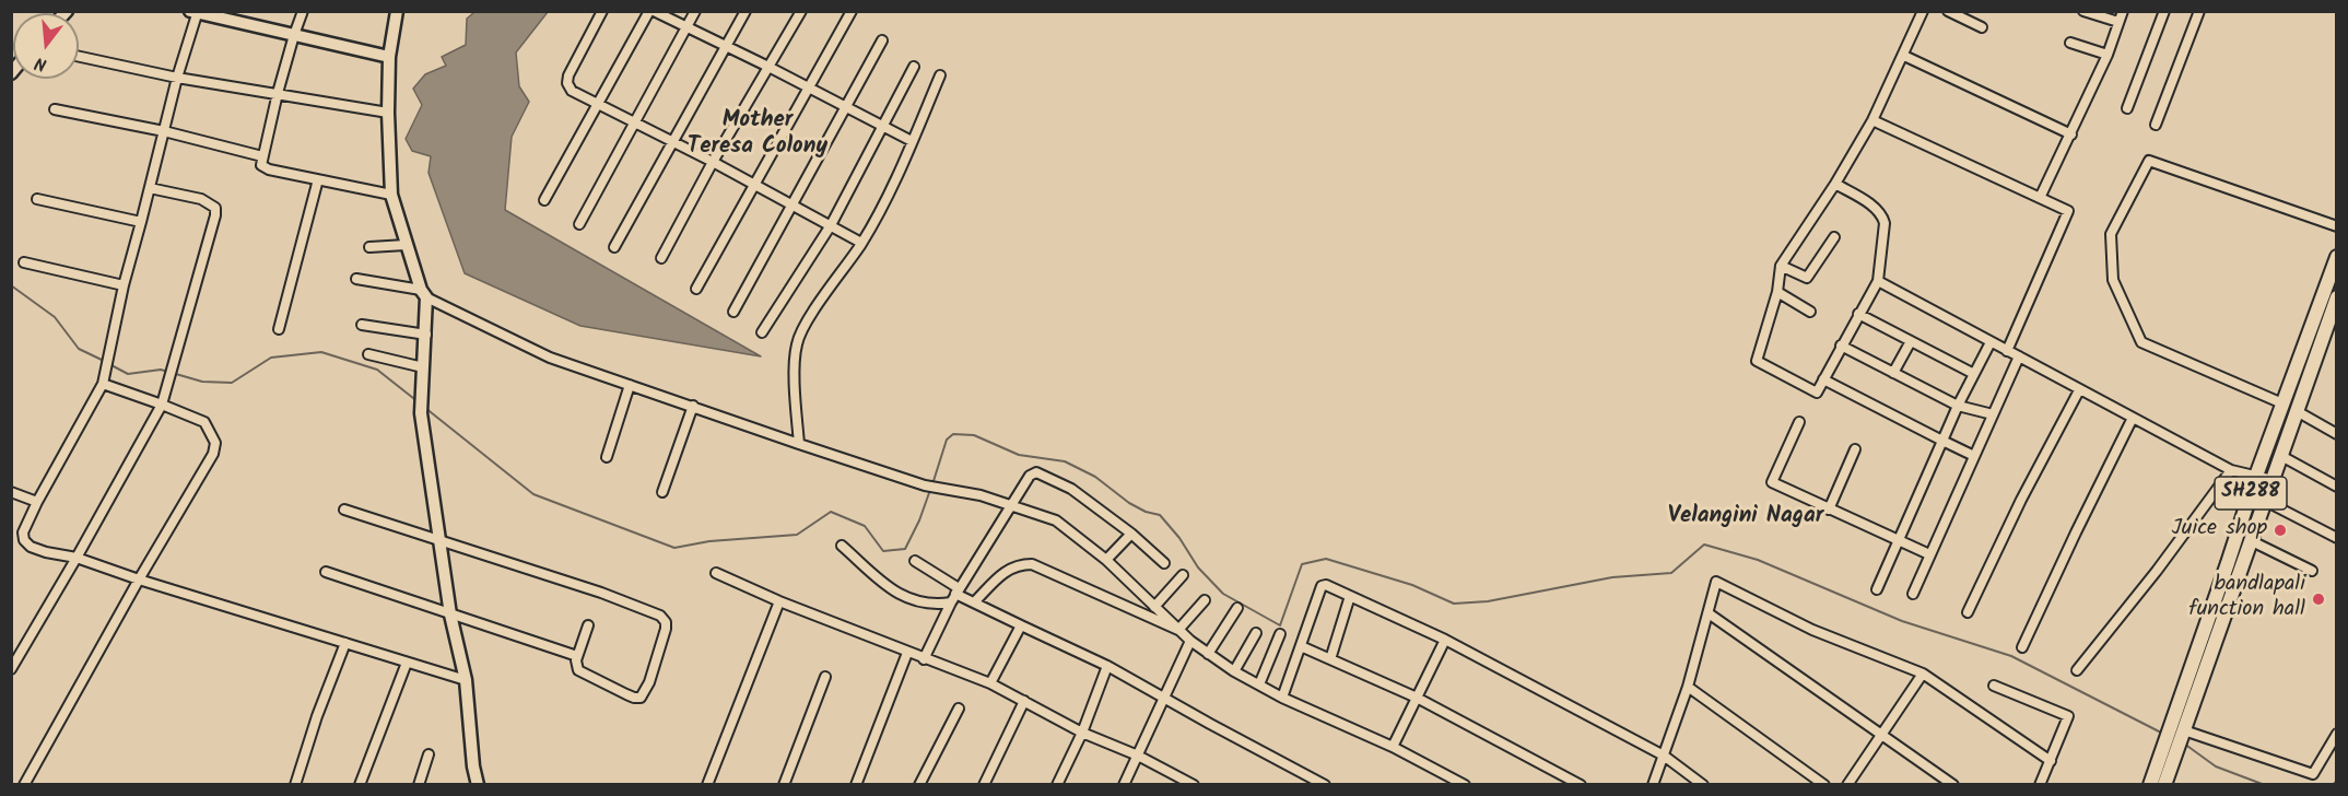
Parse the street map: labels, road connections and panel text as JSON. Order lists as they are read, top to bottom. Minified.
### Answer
{"streets":{"main road":["SH288"]},"districts":["Mother Teresa Colony","Velangini Nagar"],"places":["Juice shop","bandlapali function hall"],"north":"bottom"}
